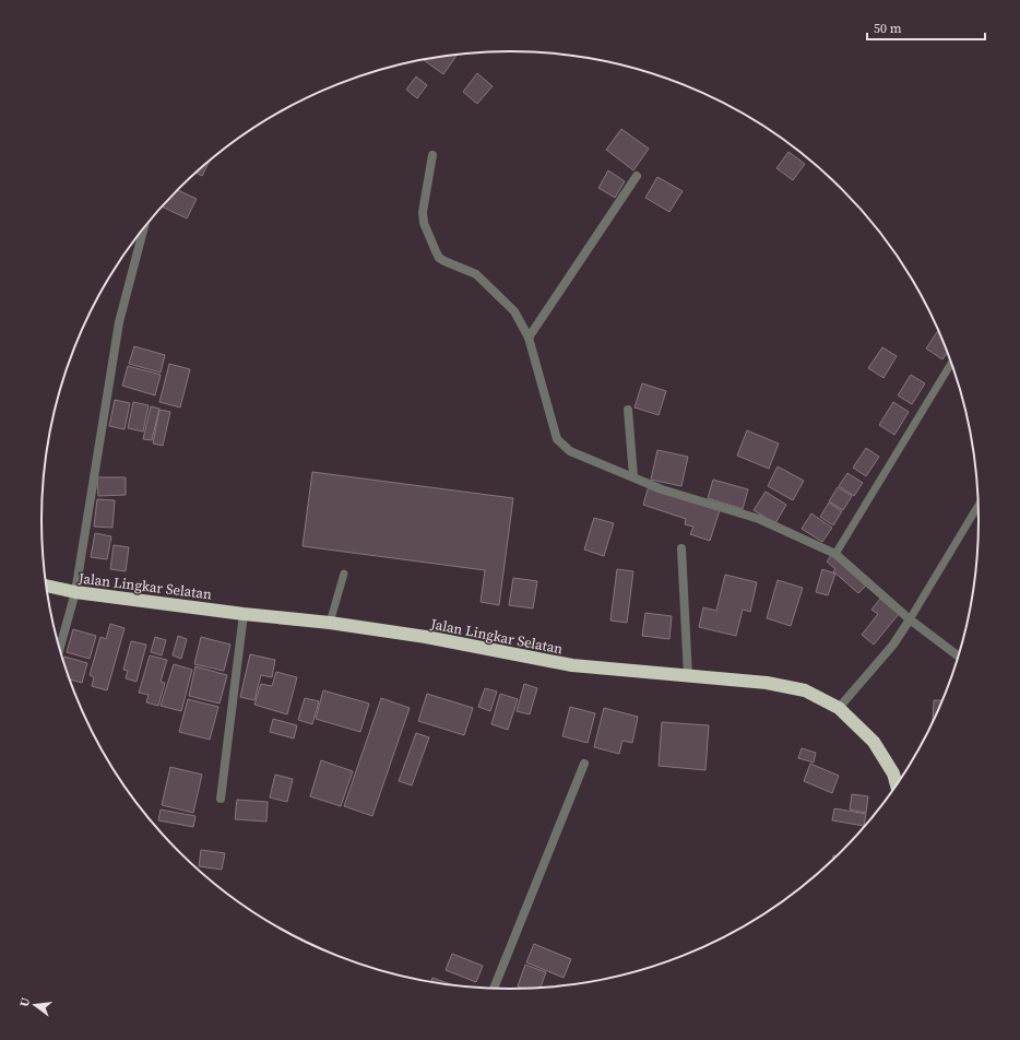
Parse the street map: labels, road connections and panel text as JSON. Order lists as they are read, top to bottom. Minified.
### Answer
{"streets":{"highway":["Jalan Lingkar Selatan"]},"scale_bar":"50 m","north":"left"}
